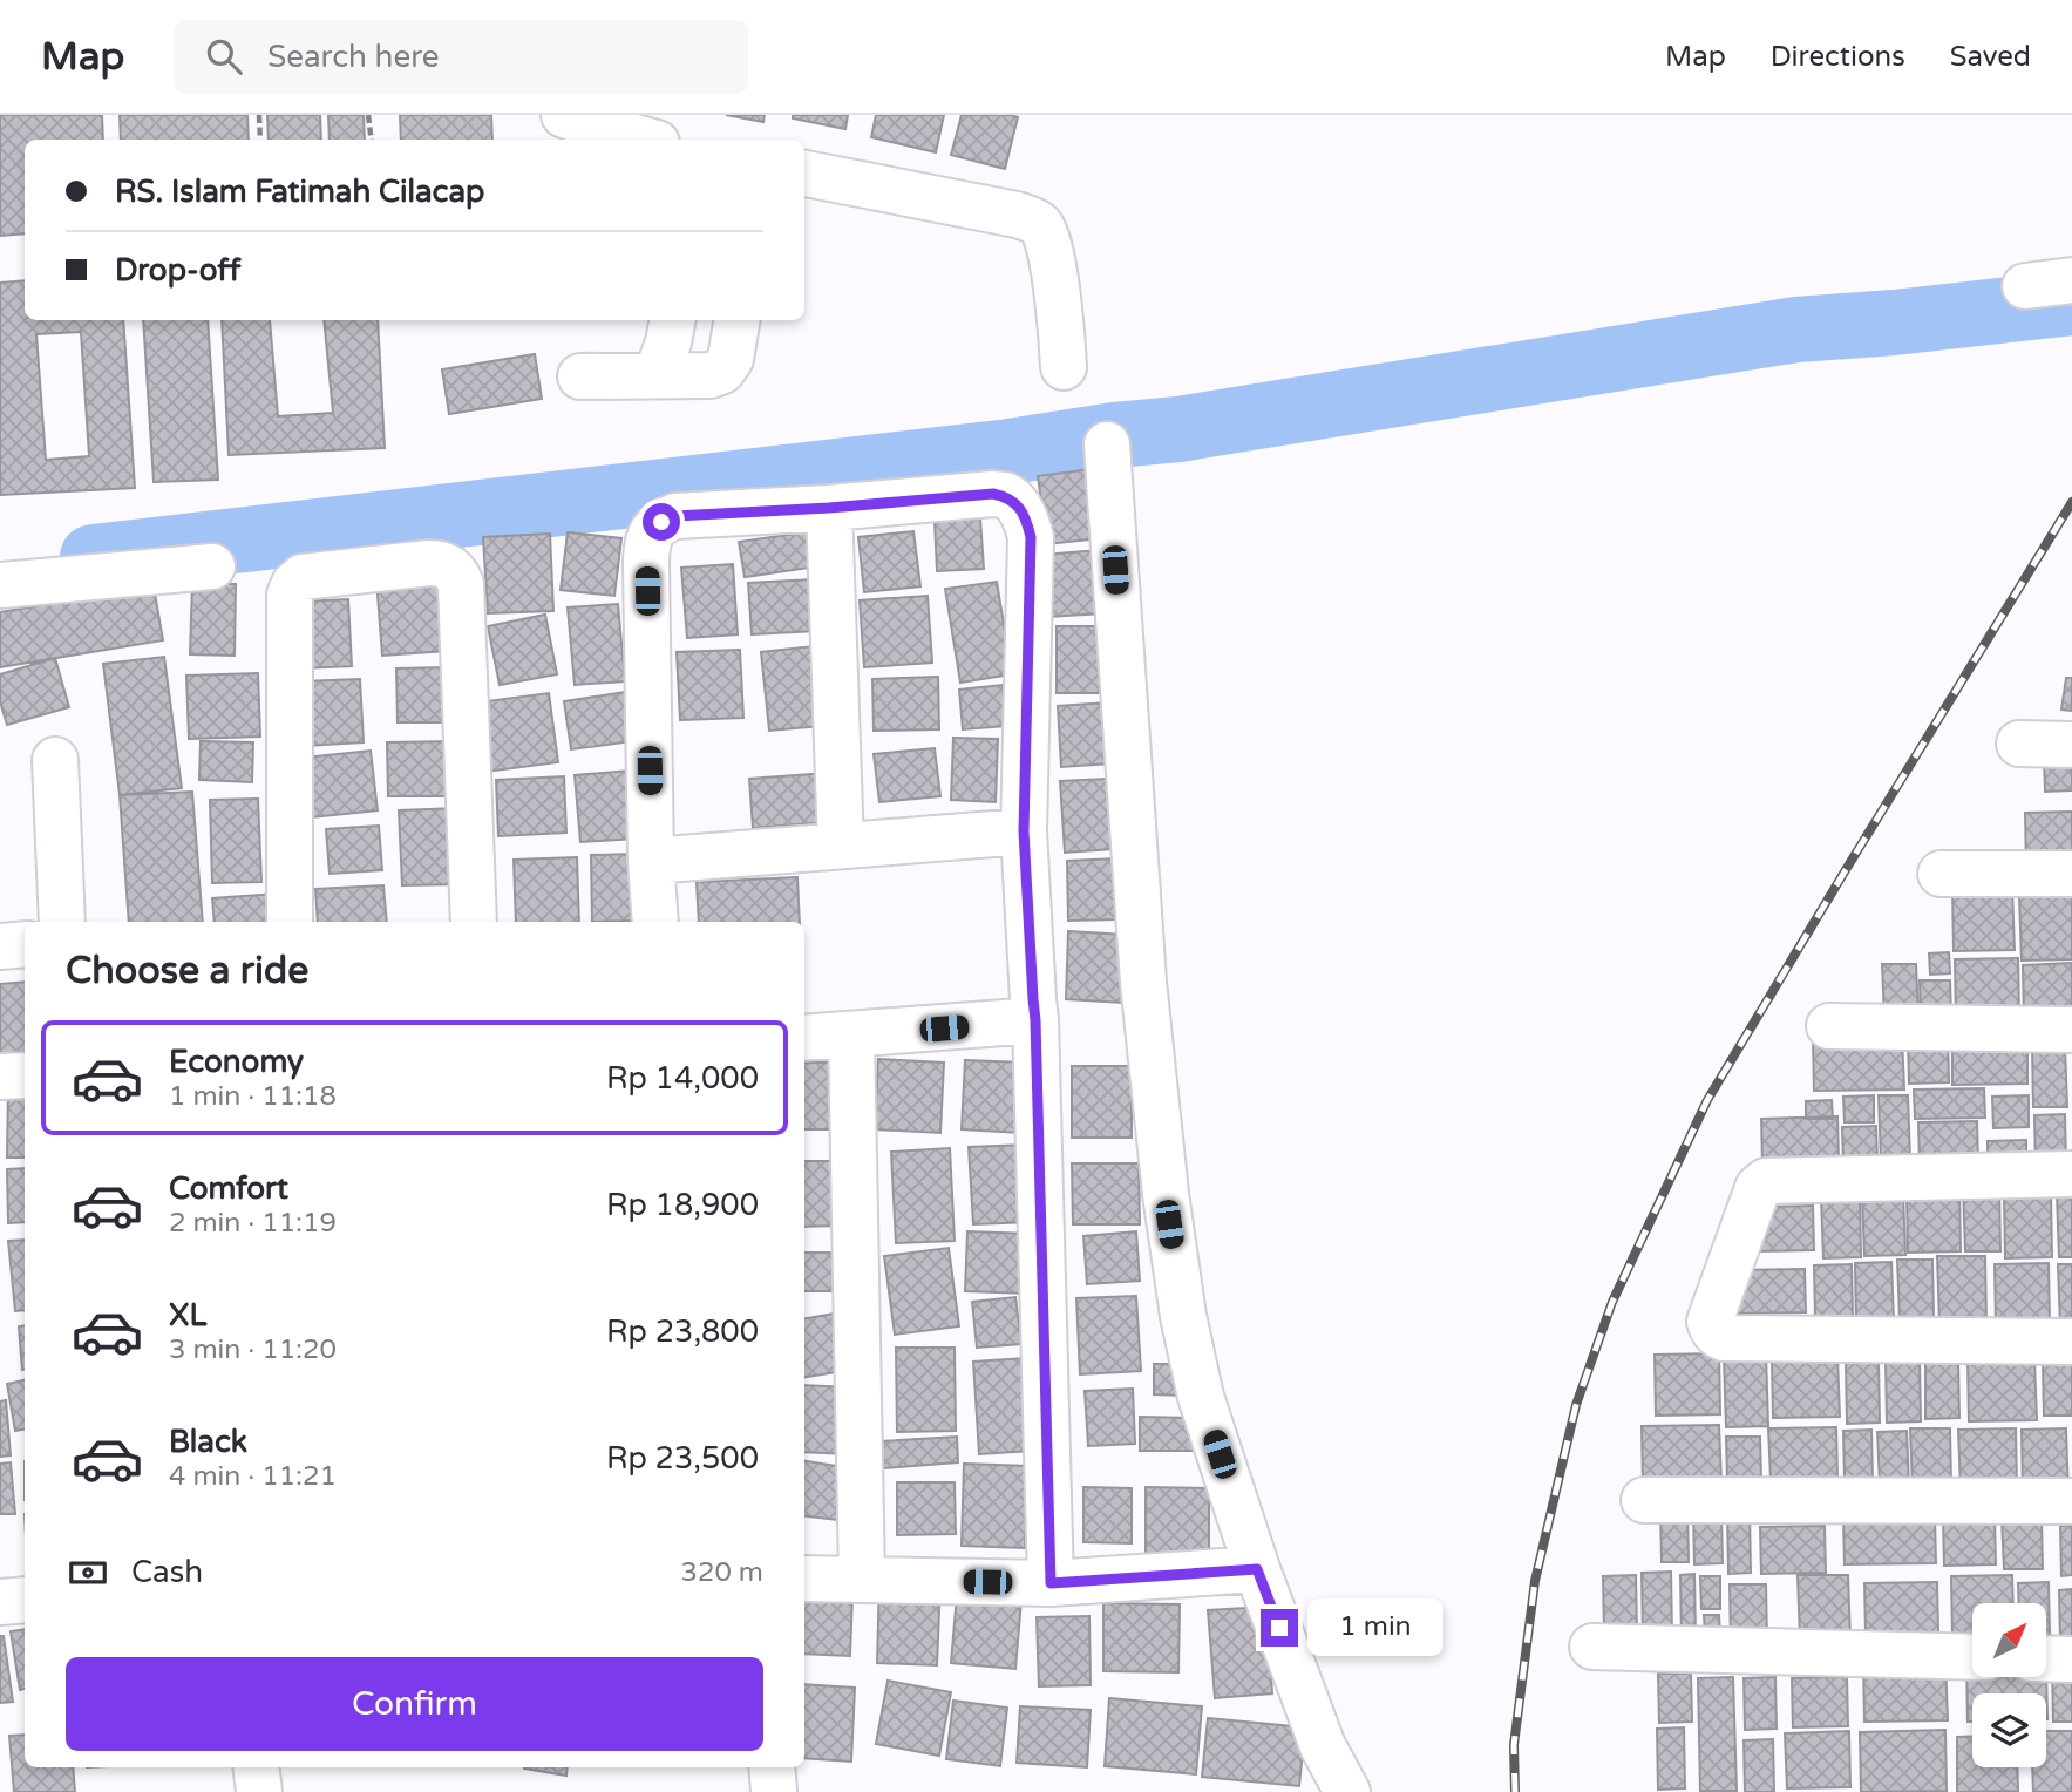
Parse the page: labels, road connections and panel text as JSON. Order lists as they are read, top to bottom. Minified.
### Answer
{"north":"top right","page":{"header":"Map","search":"Search here","nav":["Map","Directions","Saved"],"banner":["RS. Islam Fatimah Cilacap","Drop-off"],"heading":"Choose a ride","list":[{"name":"Economy","note":"1 min · 11:18","value":"Rp 14,000"},{"name":"Comfort","note":"2 min · 11:19","value":"Rp 18,900"},{"name":"XL","note":"3 min · 11:20","value":"Rp 23,800"},{"name":"Black","note":"4 min · 11:21","value":"Rp 23,500"}],"pay":["Cash","320 m"],"bubble":"1 min","buttons":"Confirm"}}
